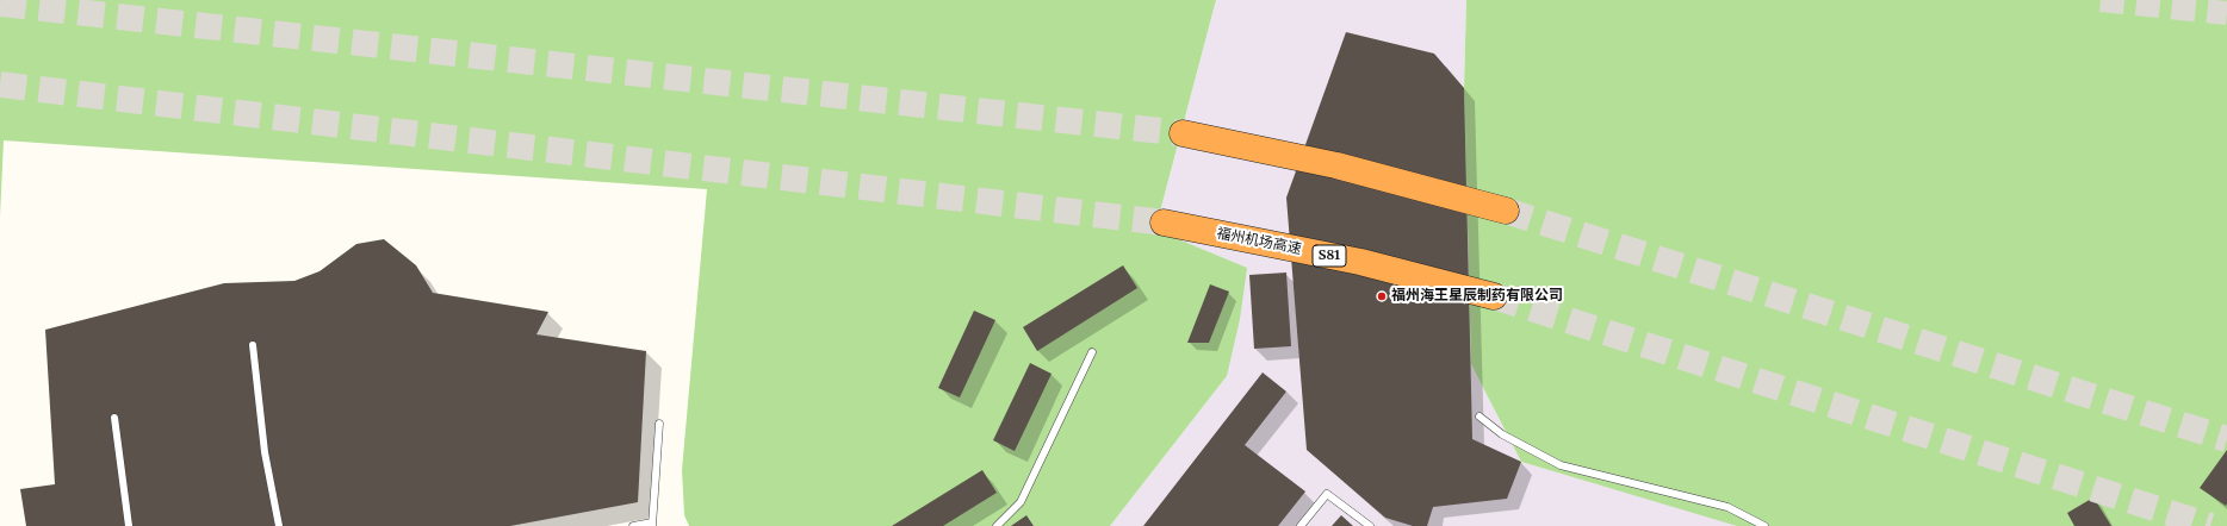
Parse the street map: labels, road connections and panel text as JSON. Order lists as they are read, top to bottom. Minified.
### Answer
{"streets":{"highway":["福州机场高速","S81"]},"places":["福州海王星辰制药有限公司"]}
